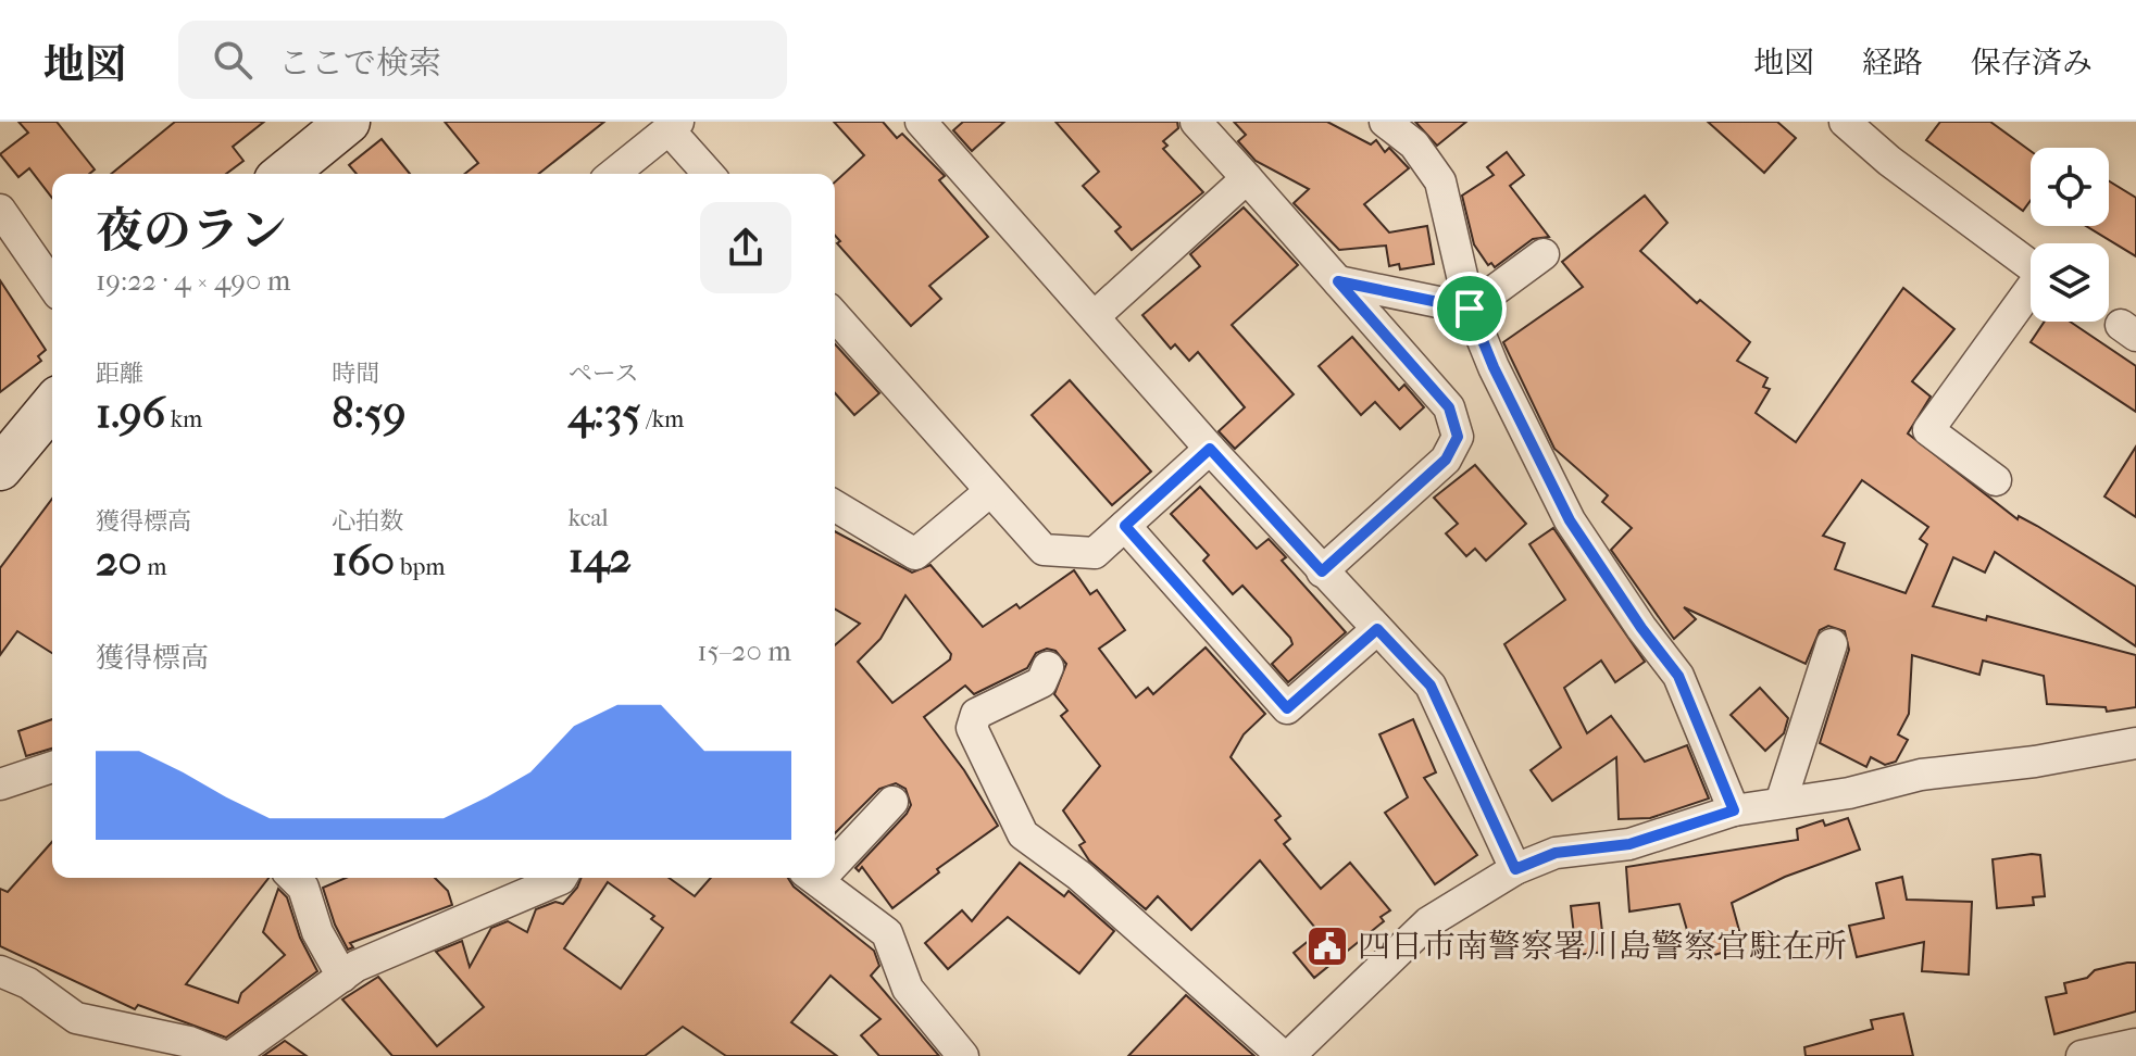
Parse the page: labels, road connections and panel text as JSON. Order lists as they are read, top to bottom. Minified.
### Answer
{"places":{"public building":["四日市南警察署川島警察官駐在所"]},"page":{"header":"地図","search":"ここで検索","nav":["地図","経路","保存済み"],"heading":["夜のラン","19:22 · 4 × 490 m"],"stats":[["距離","1.96 km"],["時間","8:59"],["ペース","4:35 /km"],["獲得標高","20 m"],["心拍数","160 bpm"],["kcal","142"]],"chart":["獲得標高","15–20 m"]}}
